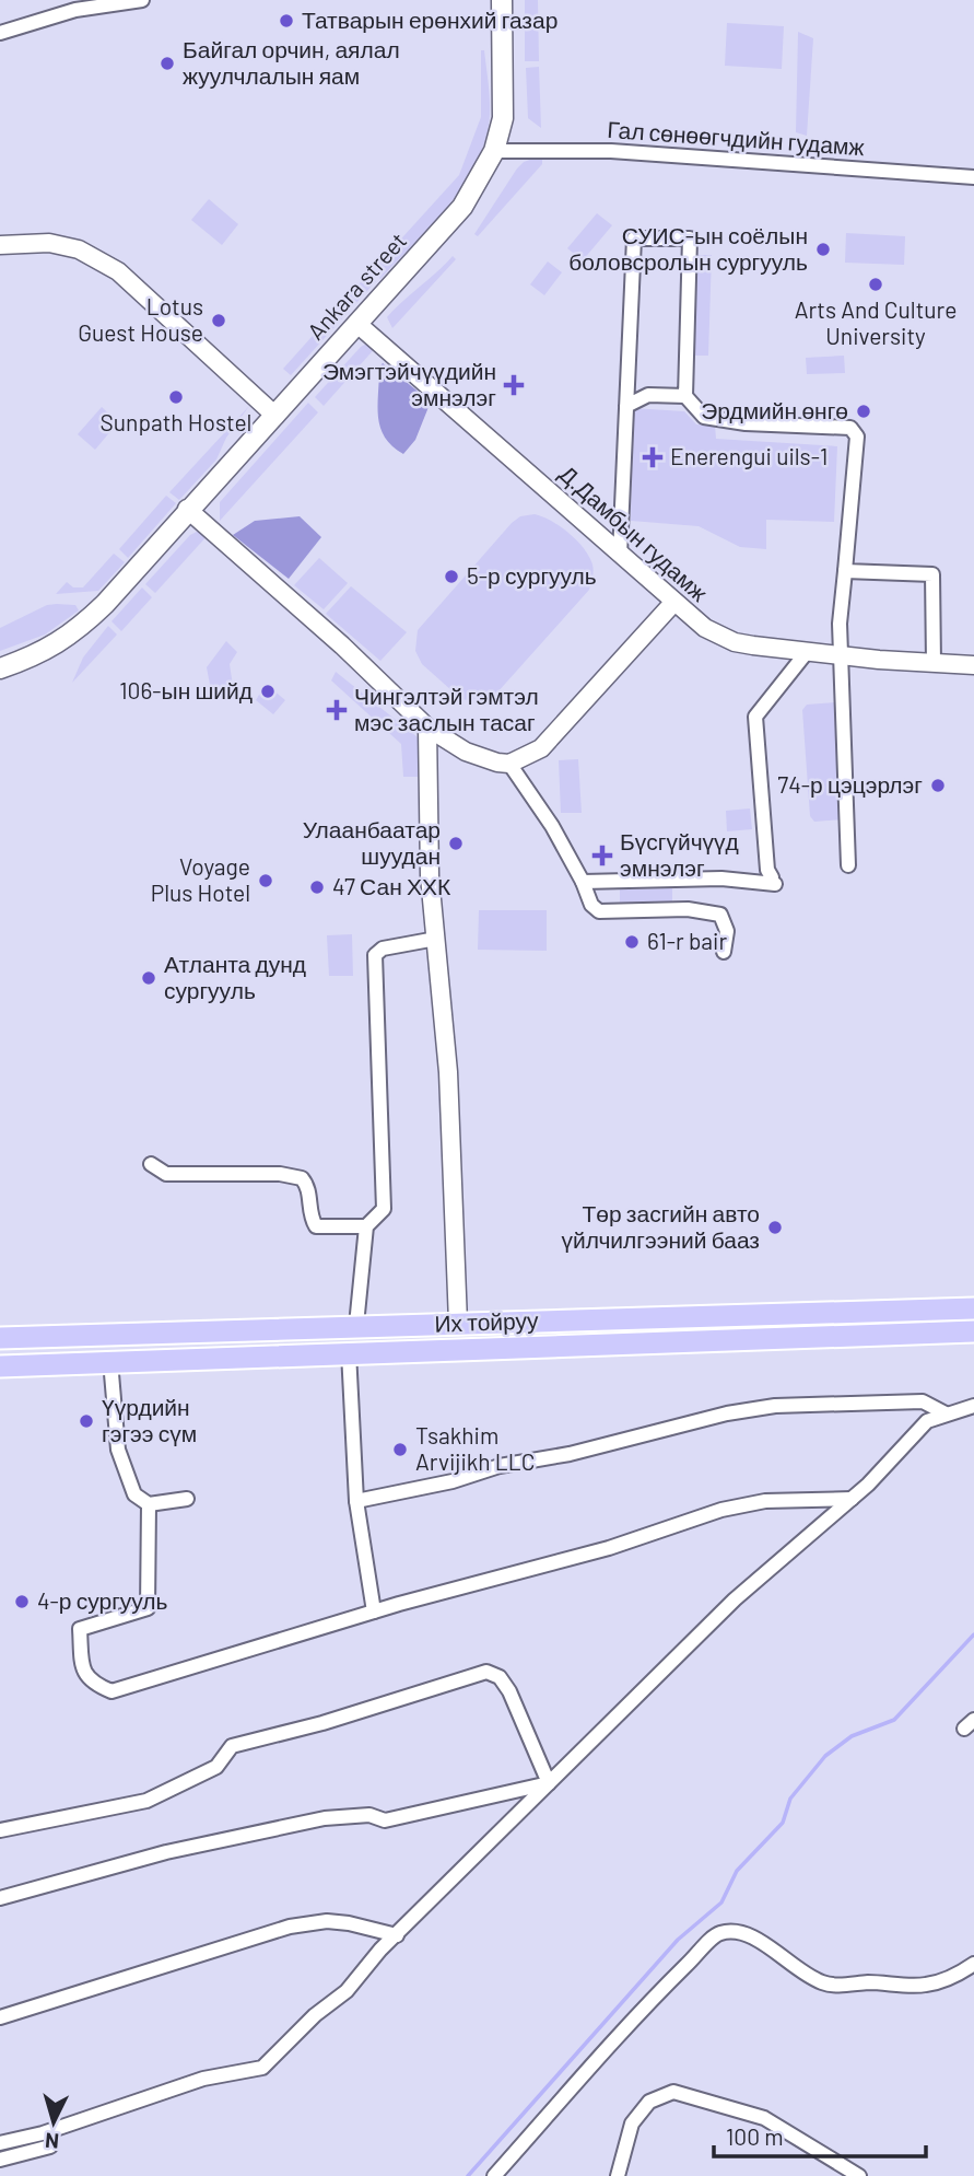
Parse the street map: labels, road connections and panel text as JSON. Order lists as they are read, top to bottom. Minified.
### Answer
{"streets":{"main road":["Ankara street","Их тойруу"],"street":["Гал сөнөөгчдийн гудамж","Д.Дамбын гудамж"]},"crossings":[["Гал сөнөөгчдийн гудамж","Ankara street"],["Ankara street","Д.Дамбын гудамж"]],"places":{"other":["Татварын ерөнхий газар","Байгал орчин, аялал жуулчлалын яам","СУИС-ын соёлын боловсролын сургууль","Arts And Culture University","Lotus Guest House","Sunpath Hostel","Эрдмийн өнгө","5-р сургууль","106-ын шийд","74-р цэцэрлэг","Улаанбаатар шуудан","Voyage Plus Hotel","47 Сан ХХК","61-r bair","Атланта дунд сургууль","Төр засгийн авто үйлчилгээний бааз","Үүрдийн гэгээ сүм","Tsakhim Arvijikh LLC","4-р сургууль"],"health":["Эмэгтэйчүүдийн эмнэлэг","Enerengui uils-1","Чингэлтэй гэмтэл мэс заслын тасаг","Бүсгүйчүүд эмнэлэг"]},"scale_bar":"100 m","north":"bottom"}
